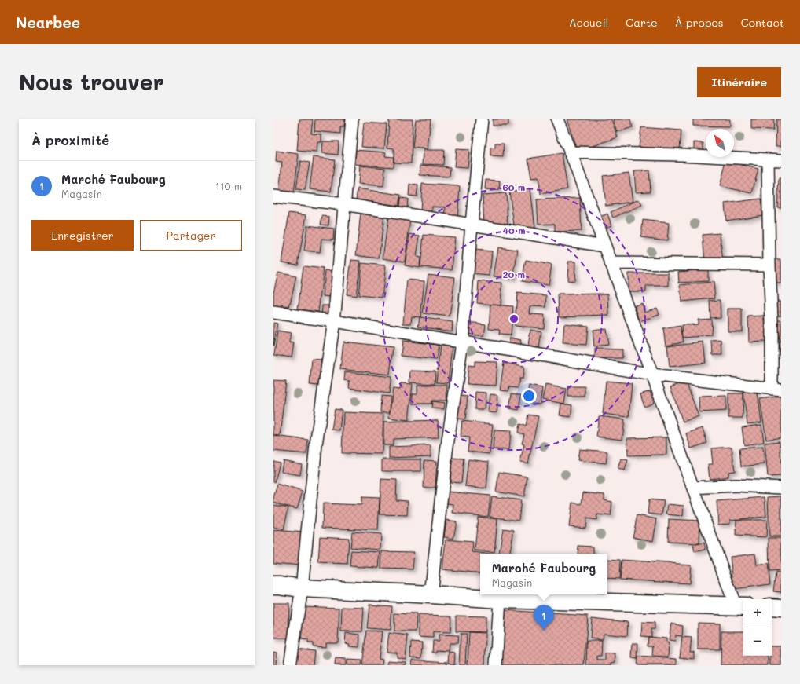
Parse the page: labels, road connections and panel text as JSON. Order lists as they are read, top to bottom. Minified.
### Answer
{"north":"top left","page":{"header":"Nearbee","nav":["Accueil","Carte","À propos","Contact"],"buttons":["Itinéraire",["Enregistrer","Partager"]],"title":"Nous trouver","heading":"À proximité","list":[{"mark":"1","name":"Marché Faubourg","note":"Magasin","value":"110 m"}],"popup":["Marché Faubourg","Magasin"],"map_buttons":["+","−"],"pins":"1"},"rings":["60 m","40 m","20 m"]}
